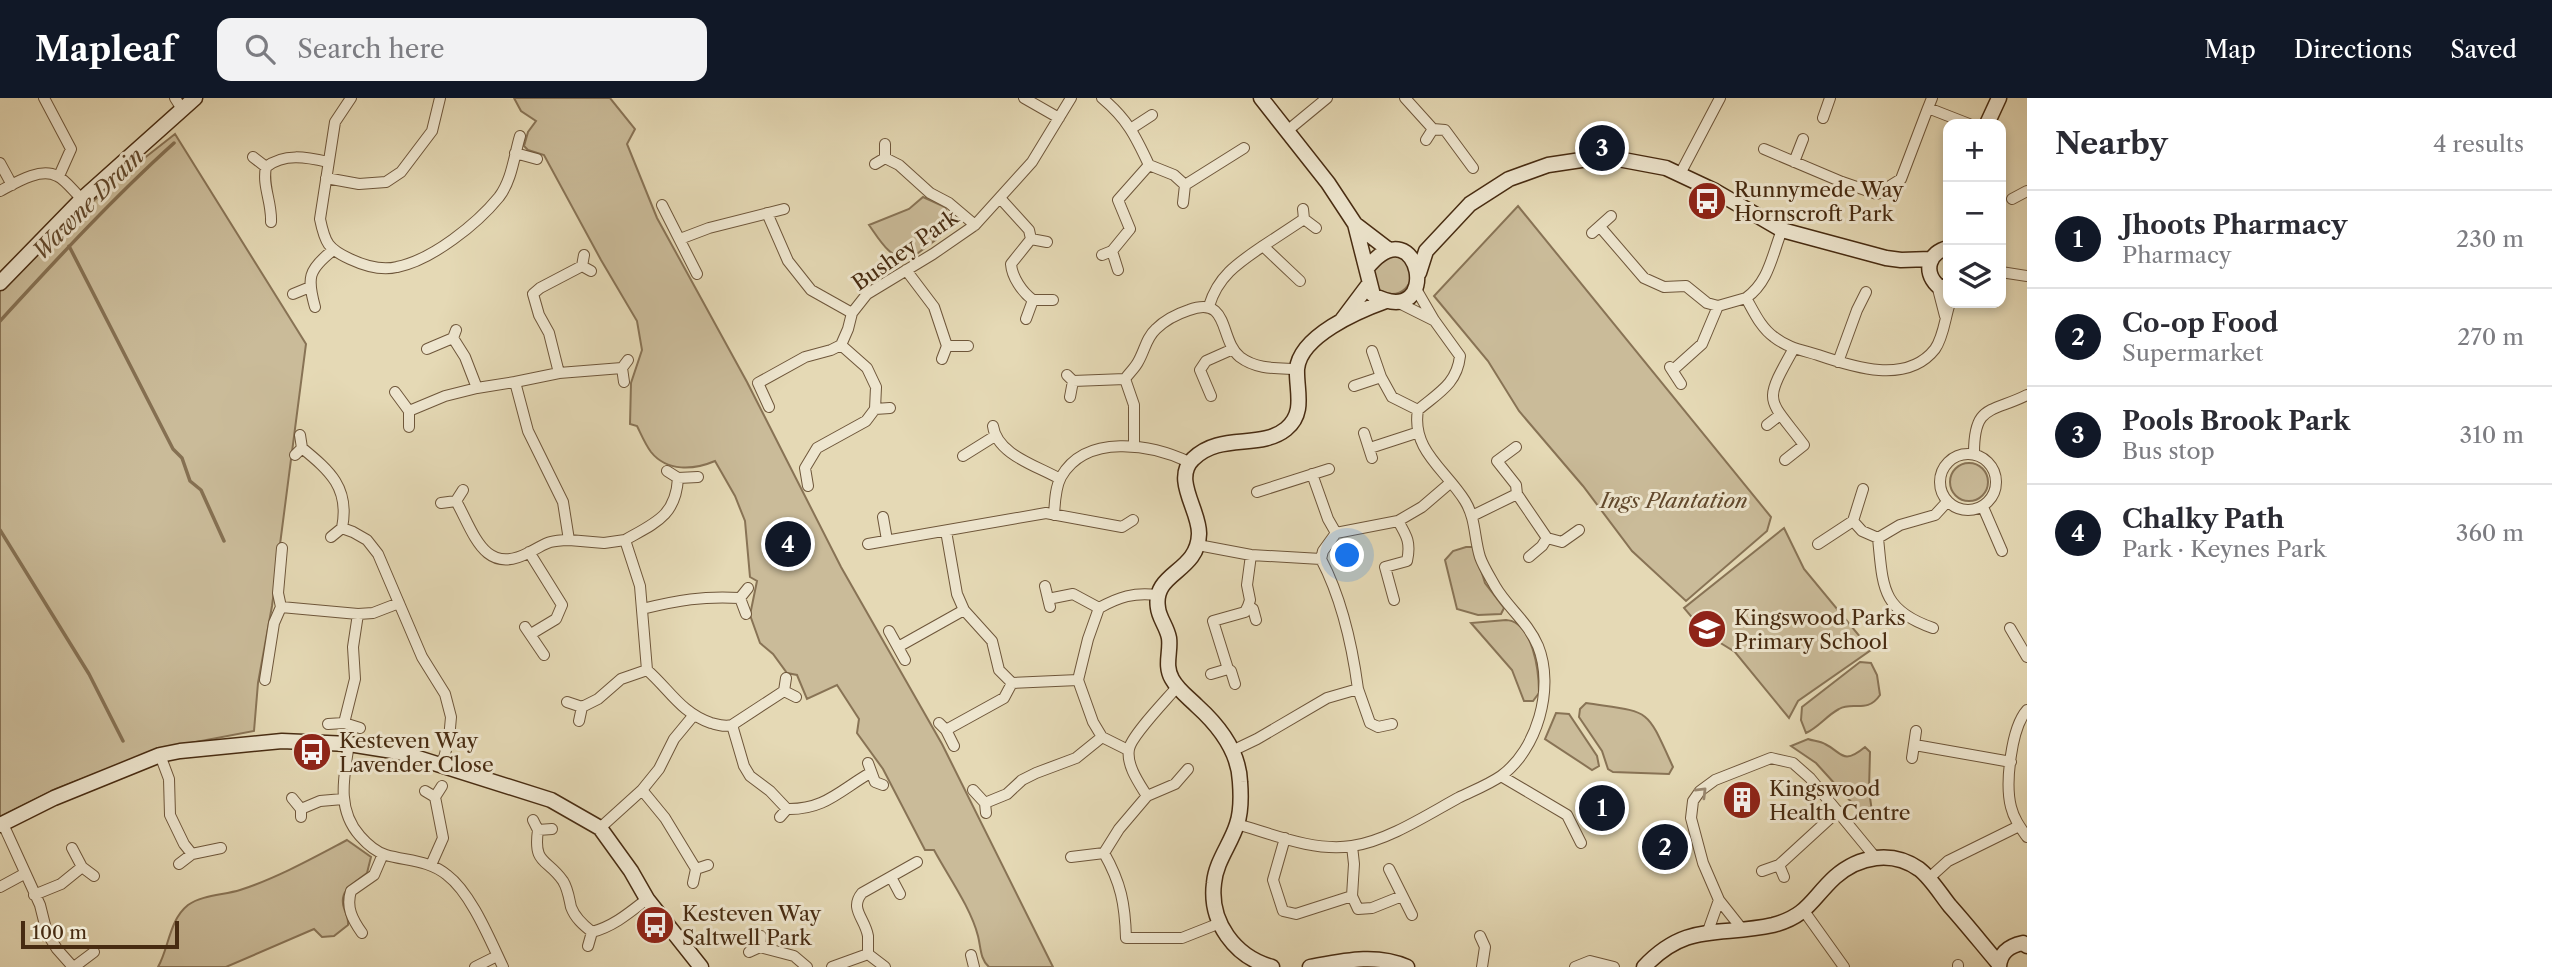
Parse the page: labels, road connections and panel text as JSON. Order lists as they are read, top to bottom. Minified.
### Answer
{"streets":{"street":["Bushey Park"]},"water":["Wawne Drain"],"parks":["Ings Plantation"],"places":{"bus stop":["Runnymede Way Hornscroft Park","Kesteven Way Lavender Close","Kesteven Way Saltwell Park"],"school or university":["Kingswood Parks Primary School"],"building":["Kingswood Health Centre"]},"scale_bar":"100 m","page":{"header":"Mapleaf","search":"Search here","nav":["Map","Directions","Saved"],"heading":["Nearby","4 results"],"map_buttons":["+","−"],"pins":["3","4","1","2"],"list":[{"mark":"1","name":"Jhoots Pharmacy","note":"Pharmacy","value":"230 m"},{"mark":"2","name":"Co-op Food","note":"Supermarket","value":"270 m"},{"mark":"3","name":"Pools Brook Park","note":"Bus stop","value":"310 m"},{"mark":"4","name":"Chalky Path","note":"Park · Keynes Park","value":"360 m"}],"scale":"100 m"}}
